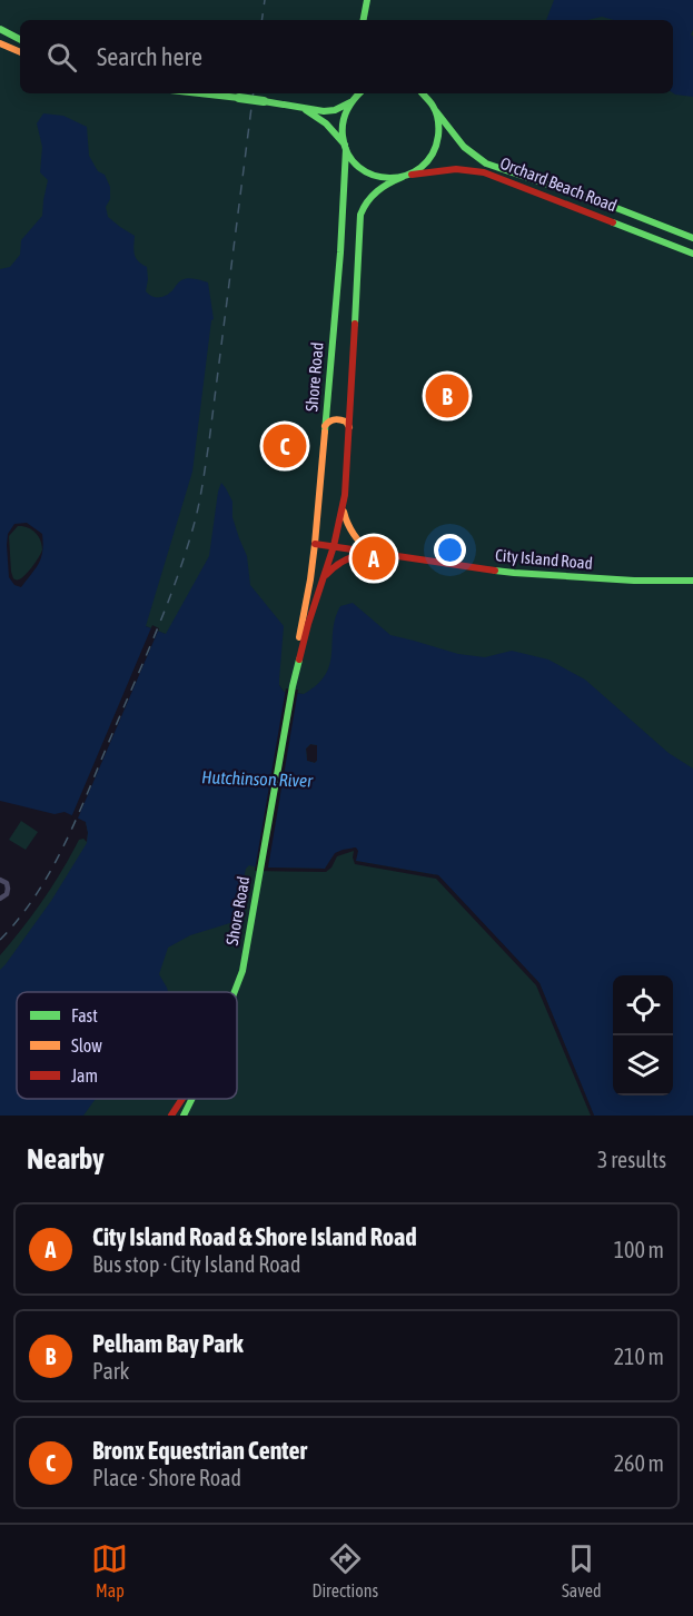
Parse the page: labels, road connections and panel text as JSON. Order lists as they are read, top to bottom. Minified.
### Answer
{"streets":{"main road":["Orchard Beach Road","Shore Road","City Island Road"]},"crossings":[["Orchard Beach Road","Shore Road"],["Shore Road","City Island Road"]],"water":["Hutchinson River"],"legend":["Fast","Slow","Jam"],"page":{"search":"Search here","pins":["B","C","A"],"heading":["Nearby","3 results"],"list":[{"mark":"A","name":"City Island Road & Shore Island Road","note":"Bus stop · City Island Road","value":"100 m"},{"mark":"B","name":"Pelham Bay Park","note":"Park","value":"210 m"},{"mark":"C","name":"Bronx Equestrian Center","note":"Place · Shore Road","value":"260 m"}],"nav":["Map","Directions","Saved"]}}
